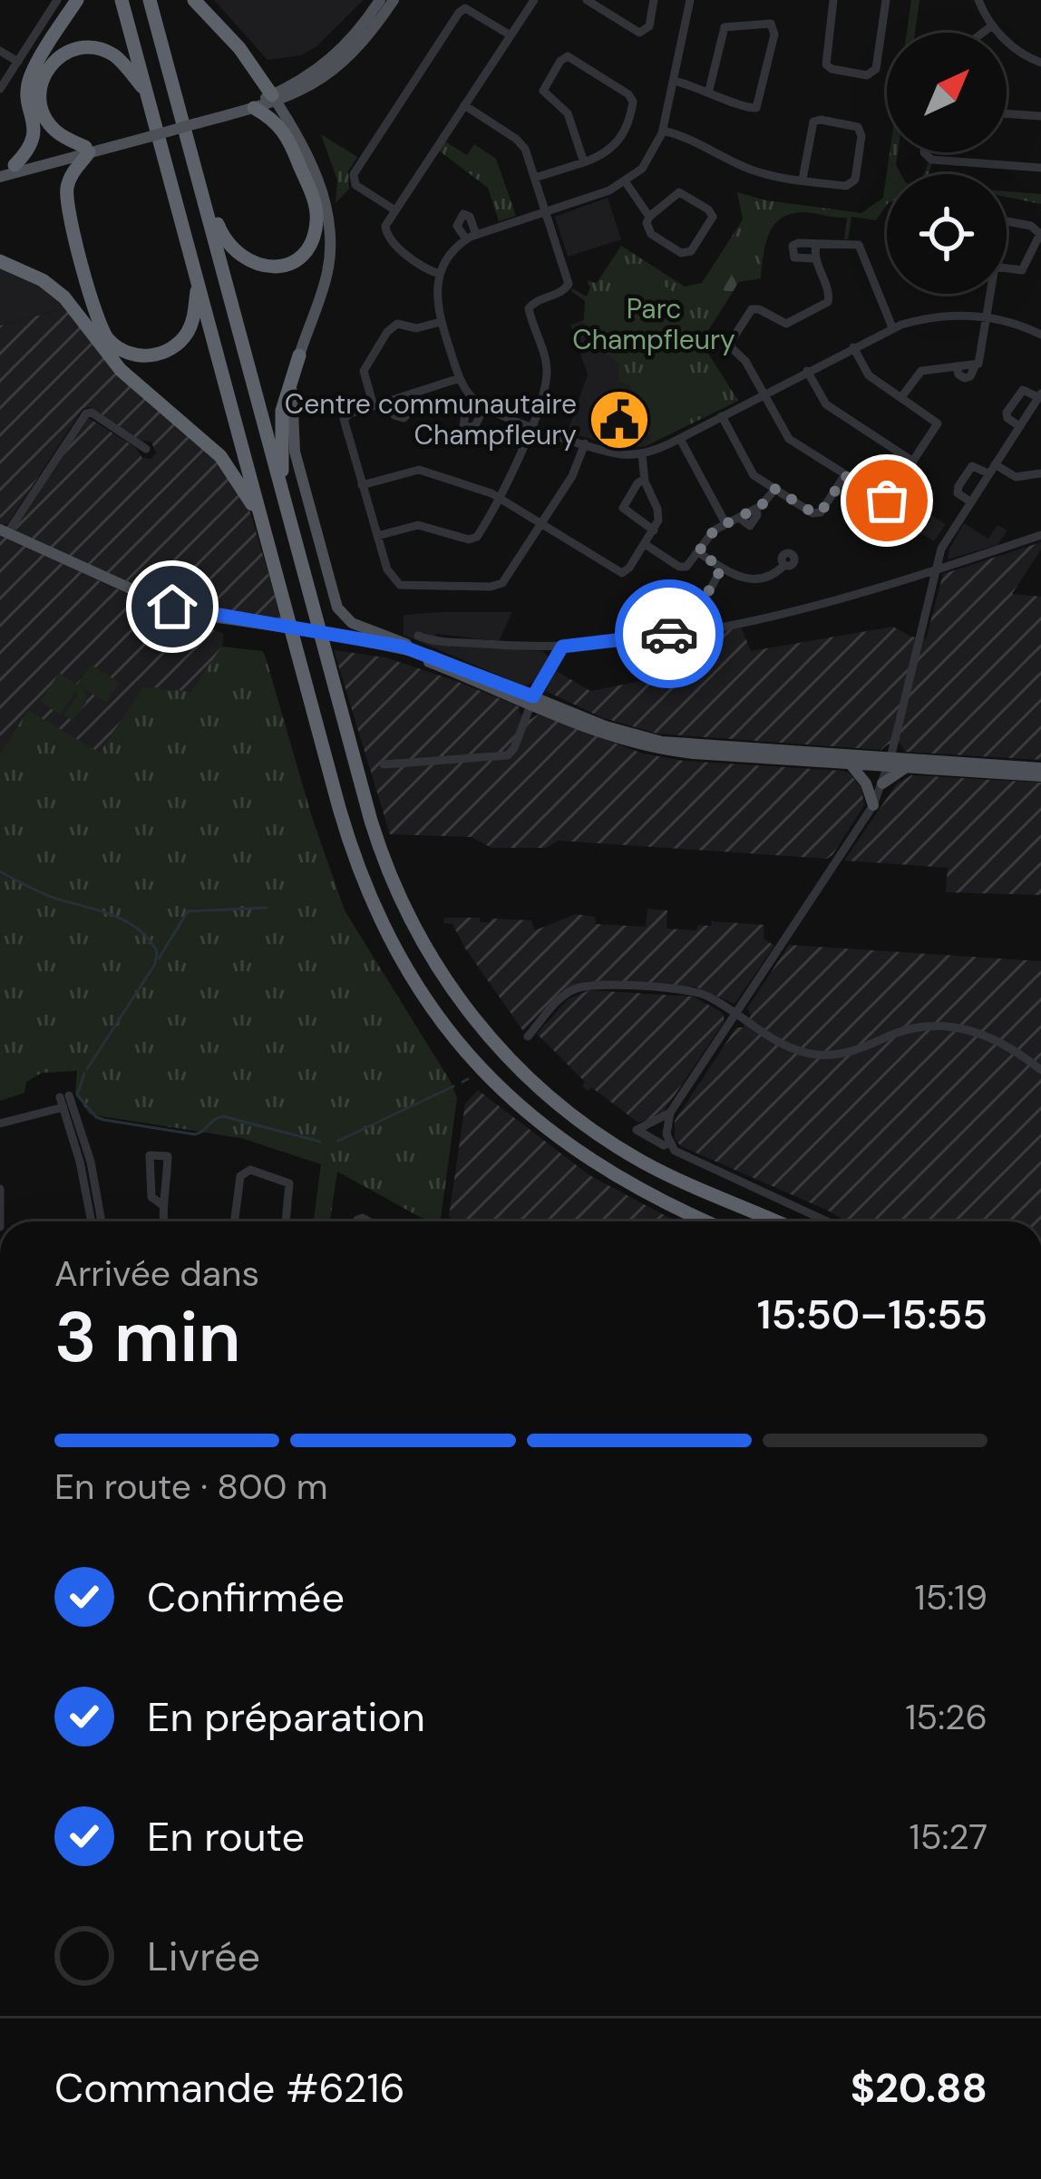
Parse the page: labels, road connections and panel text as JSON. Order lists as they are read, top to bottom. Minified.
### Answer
{"parks":["Parc Champfleury"],"places":{"public building":["Centre communautaire Champfleury"]},"north":"top right","page":{"heading":["3 min","Arrivée dans","15:50–15:55"],"panel":["Commande #6216","$20.88"],"bar":"En route · 800 m","list":[["Confirmée","15:19"],["En préparation","15:26"],["En route","15:27"],"Livrée"]}}
